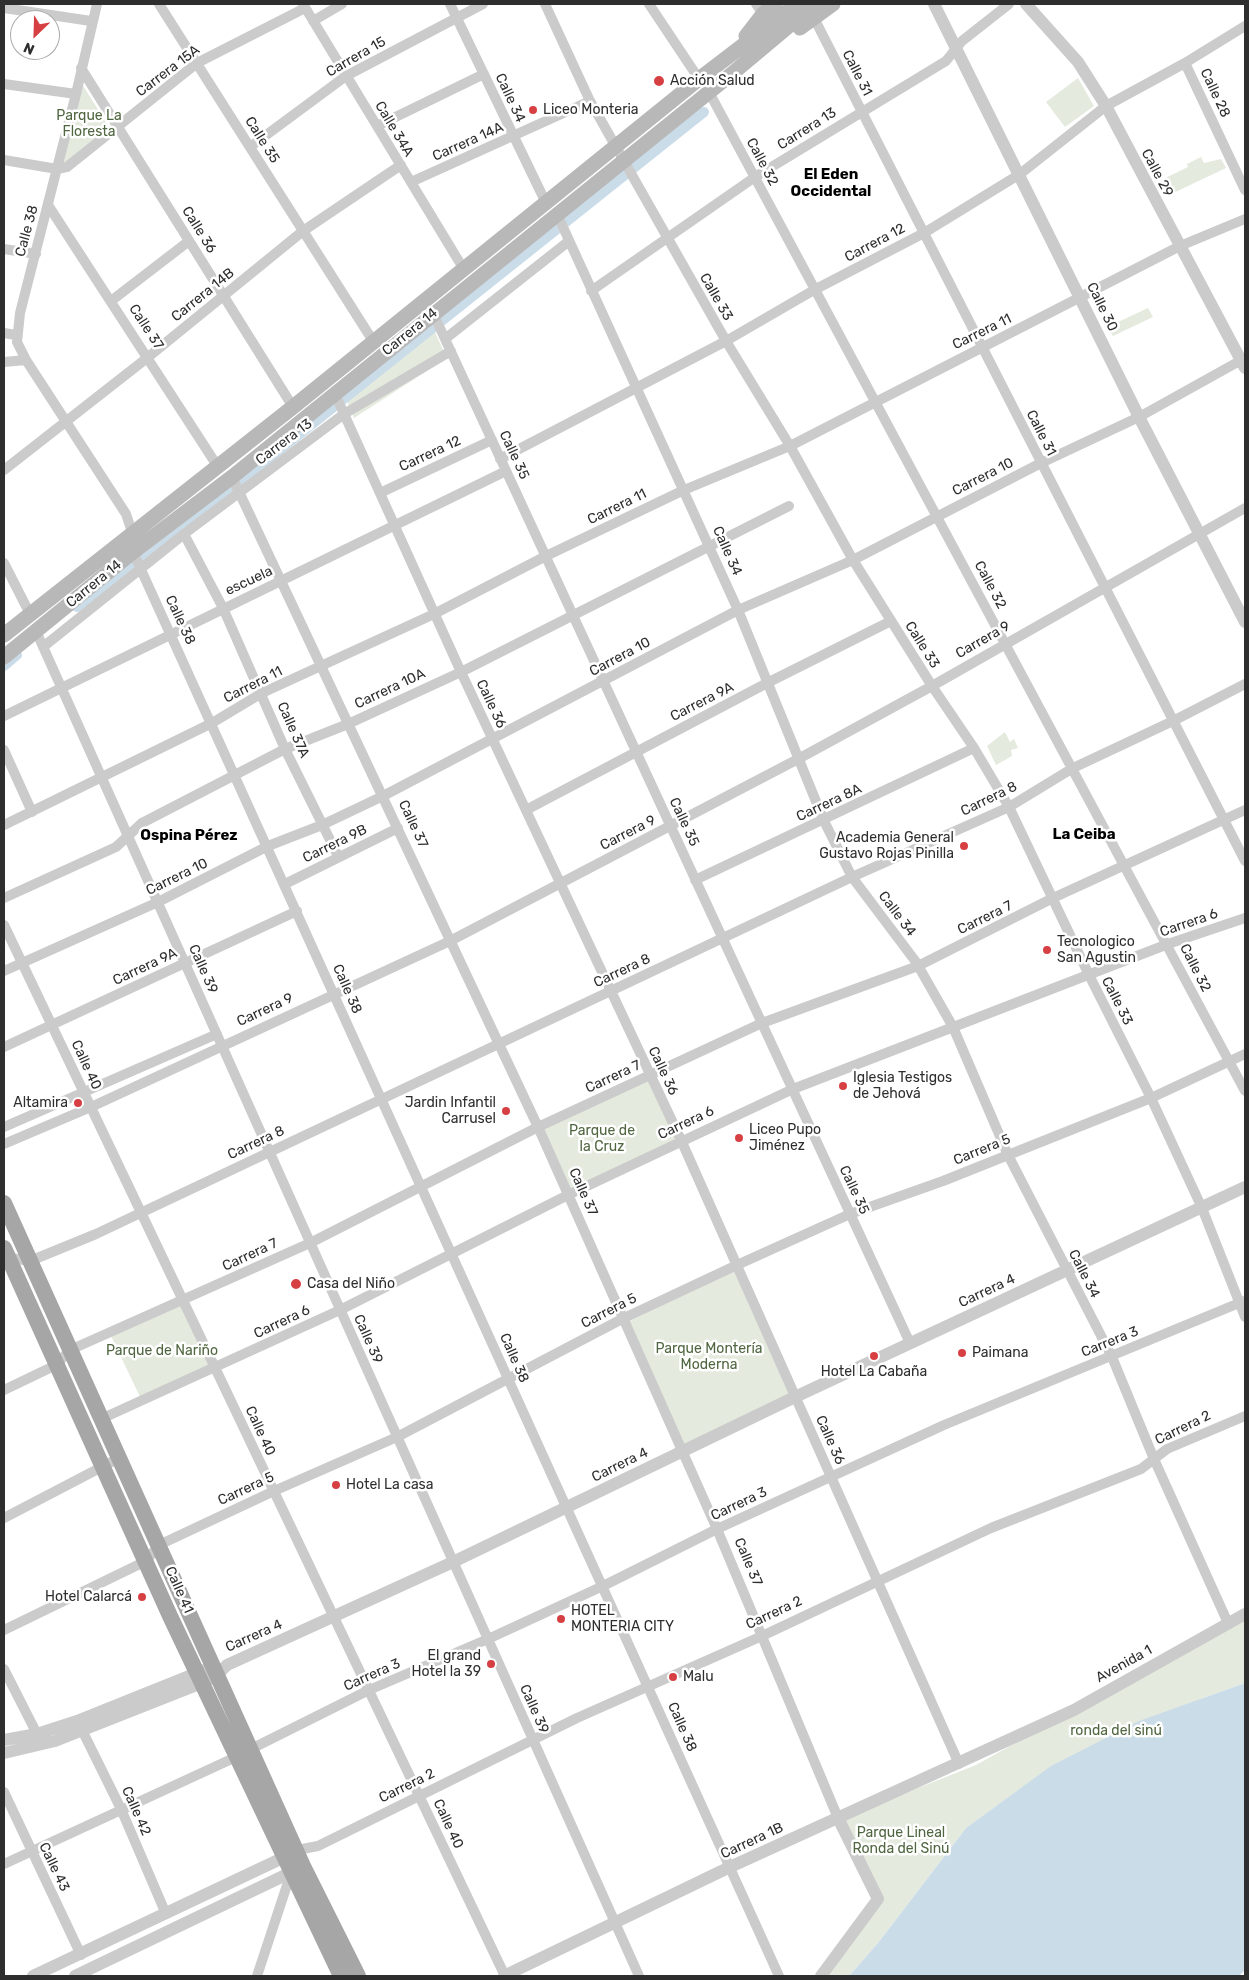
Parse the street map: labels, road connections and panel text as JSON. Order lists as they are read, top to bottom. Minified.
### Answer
{"streets":{"main road":["Carrera 14","Calle 41"],"street":["Carrera 15","Carrera 15A","Calle 31","Calle 28","Calle 34","Calle 34A","Carrera 13","Calle 35","Carrera 14A","Calle 32","Calle 29","Calle 36","Calle 38","Carrera 12","Carrera 14B","Calle 33","Calle 30","Calle 37","Carrera 11","Carrera 10","escuela","Carrera 9","Carrera 10A","Carrera 9A","Calle 37A","Carrera 8","Carrera 8A","Carrera 9B","Carrera 7","Carrera 6","Calle 39","Calle 40","Carrera 5","Carrera 4","Carrera 3","Carrera 2","Avenida 1","Calle 42","Carrera 1B","Calle 43"]},"crossings":[["Carrera 15","Calle 34"],["Carrera 15","Calle 34A"],["Carrera 15","Calle 35"],["Carrera 15A","Calle 34A"],["Carrera 15A","Calle 35"],["Carrera 15A","Calle 36"],["Carrera 15A","Calle 38"],["Calle 31","Carrera 13"],["Calle 31","Carrera 12"],["Calle 31","Carrera 14"],["Calle 31","Carrera 11"],["Calle 31","Carrera 10"],["Calle 31","Carrera 9"],["Calle 31","Carrera 8"],["Calle 31","Carrera 7"],["Calle 28","Carrera 12"],["Calle 34","Carrera 13"],["Calle 34","Carrera 14A"],["Calle 34","Carrera 12"],["Calle 34","Carrera 14"],["Calle 34","Carrera 11"],["Calle 34","Carrera 10"],["Calle 34","Carrera 9"],["Calle 34","Carrera 10A"],["Calle 34","Carrera 9A"],["Calle 34","Carrera 8"],["Calle 34","Carrera 8A"],["Calle 34","Carrera 7"],["Calle 34","Carrera 6"],["Calle 34","Carrera 5"],["Calle 34","Carrera 4"],["Calle 34","Carrera 3"],["Calle 34","Carrera 2"],["Calle 34","Avenida 1"],["Calle 34A","Carrera 14A"],["Calle 34A","Carrera 14B"],["Calle 34A","Carrera 14"],["Carrera 13","Calle 35"],["Carrera 13","Calle 32"],["Carrera 13","Calle 36"],["Carrera 13","Calle 38"],["Carrera 13","Calle 33"],["Carrera 13","Calle 30"],["Carrera 13","Calle 37"],["Carrera 13","Carrera 14"],["Carrera 13","Calle 37A"],["Carrera 13","Calle 39"],["Calle 35","Carrera 12"],["Calle 35","Carrera 14B"],["Calle 35","Carrera 14"],["Calle 35","Carrera 11"],["Calle 35","Carrera 10"],["Calle 35","escuela"],["Calle 35","Carrera 9"],["Calle 35","Carrera 10A"],["Calle 35","Carrera 9A"],["Calle 35","Carrera 8"],["Calle 35","Carrera 8A"],["Calle 35","Carrera 7"],["Calle 35","Carrera 6"],["Calle 35","Carrera 5"],["Calle 35","Carrera 4"],["Carrera 14A","Calle 33"],["Calle 32","Carrera 12"],["Calle 32","Carrera 14"],["Calle 32","Carrera 11"],["Calle 32","Carrera 10"],["Calle 32","Carrera 9"],["Calle 32","Carrera 8"],["Calle 32","Carrera 7"],["Calle 32","Carrera 6"],["Calle 32","Carrera 5"],["Calle 29","Carrera 12"],["Calle 29","Carrera 11"],["Calle 29","Carrera 10"],["Calle 36","Calle 38"],["Calle 36","Carrera 12"],["Calle 36","Carrera 14B"],["Calle 36","Carrera 14"],["Calle 36","Carrera 11"],["Calle 36","Carrera 10"],["Calle 36","escuela"],["Calle 36","Carrera 9"],["Calle 36","Carrera 10A"],["Calle 36","Carrera 9A"],["Calle 36","Carrera 8"],["Calle 36","Carrera 7"],["Calle 36","Carrera 6"],["Calle 36","Carrera 5"],["Calle 36","Carrera 4"],["Calle 36","Carrera 3"],["Calle 36","Carrera 2"],["Calle 36","Carrera 1B"],["Calle 38","Carrera 14B"],["Calle 38","Calle 37"],["Calle 38","Carrera 14"],["Calle 38","Carrera 11"],["Calle 38","Carrera 10"],["Calle 38","escuela"],["Calle 38","Carrera 9"],["Calle 38","Carrera 10A"],["Calle 38","Carrera 9A"],["Calle 38","Carrera 8"],["Calle 38","Carrera 9B"],["Calle 38","Carrera 7"],["Calle 38","Carrera 6"],["Calle 38","Carrera 5"],["Calle 38","Carrera 4"],["Calle 38","Carrera 3"],["Calle 38","Carrera 2"],["Calle 38","Carrera 1B"],["Carrera 12","Calle 33"],["Carrera 12","Calle 30"],["Carrera 14B","Calle 37"],["Calle 33","Carrera 14"],["Calle 33","Carrera 11"],["Calle 33","Carrera 10"],["Calle 33","Carrera 9"],["Calle 33","Carrera 9A"],["Calle 33","Carrera 8"],["Calle 33","Carrera 8A"],["Calle 33","Carrera 7"],["Calle 33","Carrera 6"],["Calle 33","Carrera 5"],["Calle 33","Carrera 4"],["Calle 33","Carrera 3"],["Calle 30","Carrera 11"],["Calle 30","Carrera 10"],["Calle 30","Carrera 9"],["Calle 37","Carrera 14"],["Calle 37","Carrera 11"],["Calle 37","Carrera 10"],["Calle 37","escuela"],["Calle 37","Carrera 9"],["Calle 37","Carrera 10A"],["Calle 37","Carrera 8"],["Calle 37","Carrera 9B"],["Calle 37","Carrera 7"],["Calle 37","Carrera 6"],["Calle 37","Carrera 5"],["Calle 37","Carrera 4"],["Calle 37","Carrera 3"],["Calle 37","Carrera 2"],["Calle 37","Carrera 1B"],["Carrera 14","Calle 39"],["Carrera 11","Calle 37A"],["Carrera 11","Calle 39"],["Carrera 10","Calle 37A"],["Carrera 10","Calle 39"],["Carrera 10","Calle 40"],["escuela","Calle 37A"],["escuela","Calle 39"],["Carrera 9","Calle 39"],["Carrera 9","Calle 40"],["Carrera 10A","Calle 37A"],["Carrera 10A","Calle 39"],["Carrera 9A","Calle 39"],["Carrera 9A","Calle 40"],["Calle 37A","Carrera 9B"],["Carrera 8","Calle 39"],["Carrera 8","Calle 40"],["Carrera 8","Calle 41"],["Carrera 7","Calle 39"],["Carrera 7","Calle 40"],["Carrera 7","Calle 41"],["Carrera 6","Calle 39"],["Carrera 6","Calle 40"],["Carrera 6","Calle 41"],["Calle 39","Carrera 5"],["Calle 39","Carrera 4"],["Calle 39","Carrera 3"],["Calle 39","Carrera 2"],["Calle 39","Carrera 1B"],["Calle 40","Carrera 5"],["Calle 40","Carrera 4"],["Calle 40","Carrera 3"],["Calle 40","Carrera 2"],["Calle 40","Carrera 1B"],["Carrera 5","Calle 41"],["Carrera 4","Calle 41"],["Carrera 4","Calle 42"],["Carrera 3","Calle 41"],["Carrera 3","Calle 42"],["Carrera 3","Calle 43"],["Carrera 2","Calle 41"],["Carrera 2","Calle 42"],["Carrera 2","Calle 43"],["Avenida 1","Carrera 1B"]],"districts":["El Eden Occidental","La Ceiba","Ospina Pérez"],"parks":["Parque La Floresta","Parque de la Cruz","Parque Montería Moderna","Parque de Nariño","ronda del sinú","Parque Lineal Ronda del Sinú"],"places":["Acción Salud","Liceo Monteria","Academia General Gustavo Rojas Pinilla","Tecnologico San Agustin","Iglesia Testigos de Jehová","Altamira","Jardin Infantil Carrusel","Liceo Pupo Jiménez","Casa del Niño","Paimana","Hotel La Cabaña","Hotel La casa","Hotel Calarcá","HOTEL MONTERIA CITY","El grand Hotel la 39","Malu"],"north":"bottom left"}
